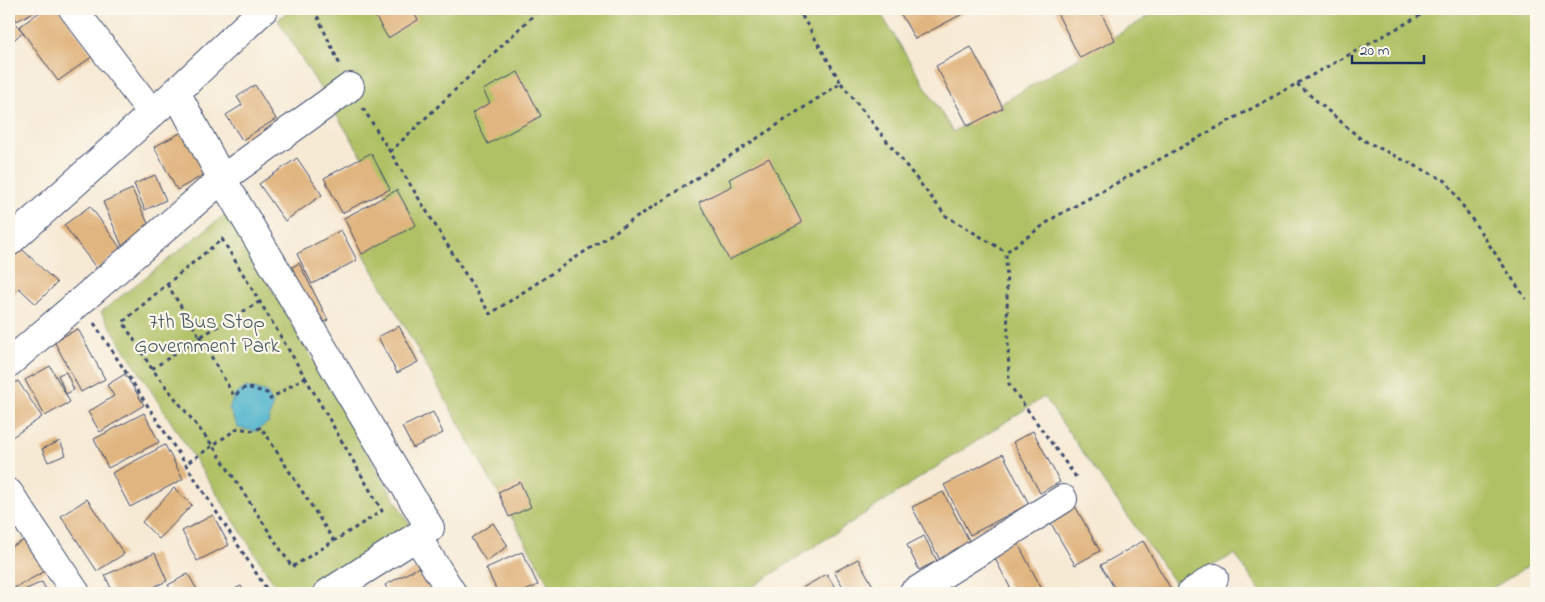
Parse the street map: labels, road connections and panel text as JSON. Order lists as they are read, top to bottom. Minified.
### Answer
{"parks":["7th Bus Stop Government Park"],"scale_bar":"20 m"}
